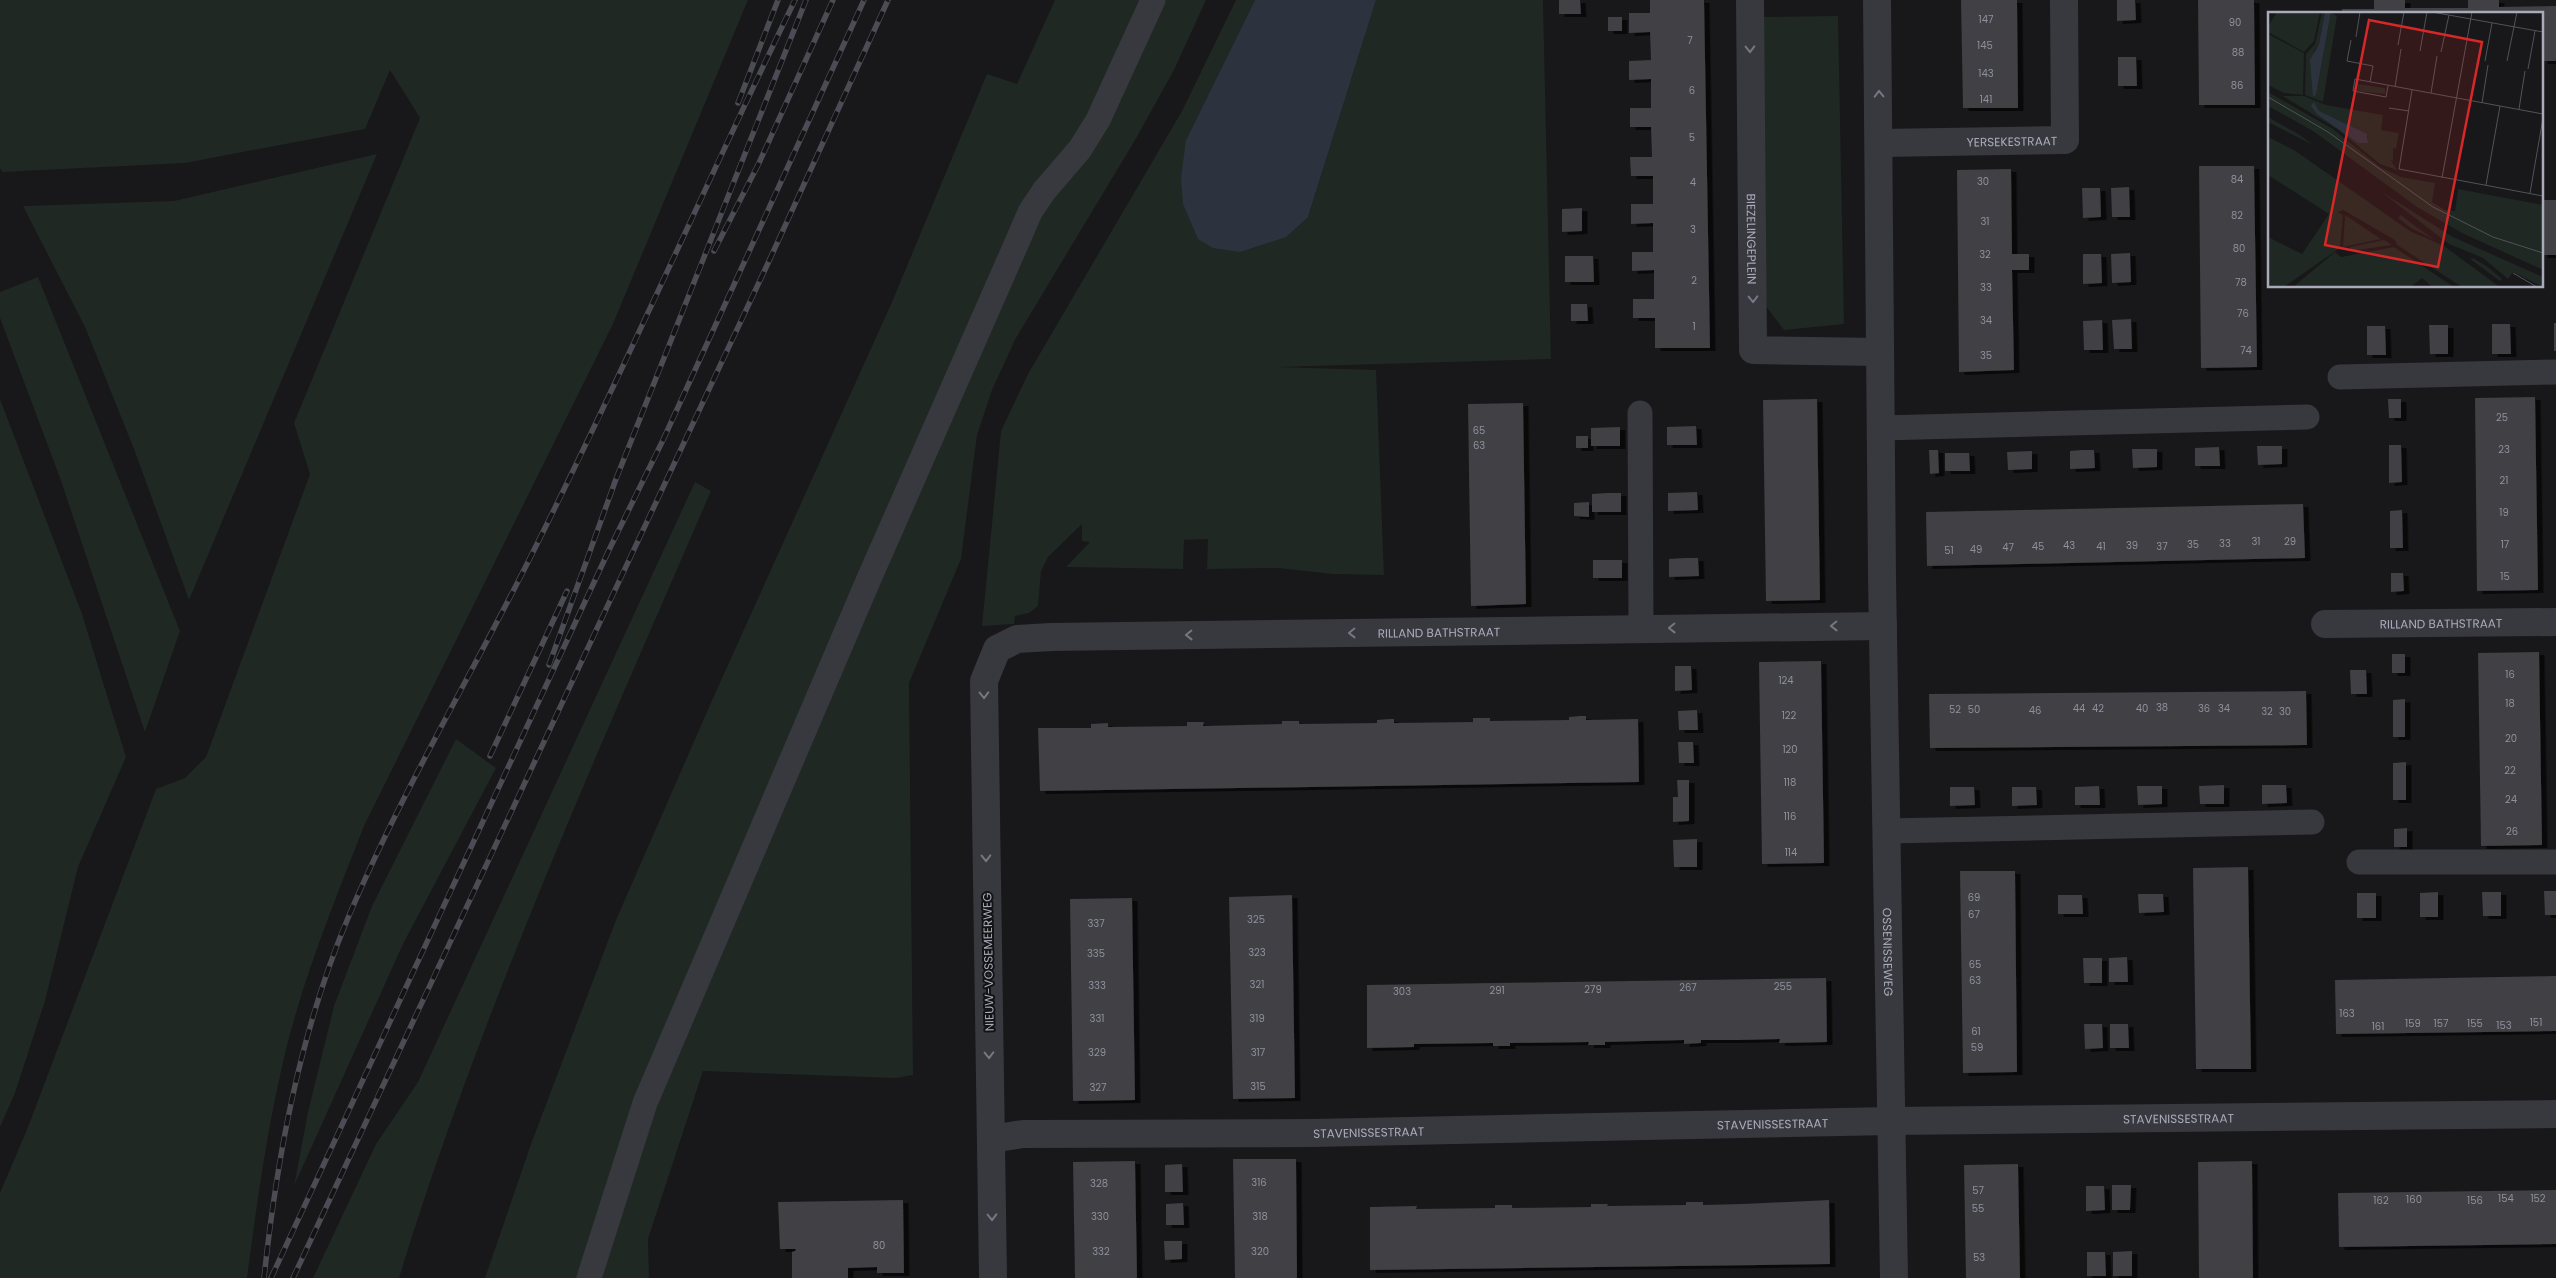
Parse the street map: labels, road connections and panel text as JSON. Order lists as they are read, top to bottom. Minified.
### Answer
{"streets":{"street":["YERSEKESTRAAT","BIEZELINGEPLEIN","RILLAND BATHSTRAAT","OSSENISSEWEG","NIEUW-VOSSEMEERWEG","STAVENISSESTRAAT"]},"crossings":[["RILLAND BATHSTRAAT","OSSENISSEWEG"],["RILLAND BATHSTRAAT","NIEUW-VOSSEMEERWEG"],["OSSENISSEWEG","STAVENISSESTRAAT"],["NIEUW-VOSSEMEERWEG","STAVENISSESTRAAT"]],"one_way":["RILLAND BATHSTRAAT","NIEUW-VOSSEMEERWEG"],"house_numbers":["147","90","7","145","88","143","86","6","141","5","84","30","4","82","31","3","80","32","2","78","33","76","34","1","74","35","25","65","63","23","21","19","31","29","33","35","17","43","39","45","41","37","47","49","51","15","16","124","18","38","44","42","40","36","34","52","50","46","32","30","122","20","120","22","118","24","116","26","114","69","67","325","337","323","335","65","63","321","333","255","267","279","291","303","163","331","319","151","159","157","155","153","161","61","59","329","317","315","327","316","328","57","154","152","160","162","156","55","330","318","80","332","320","53"]}
